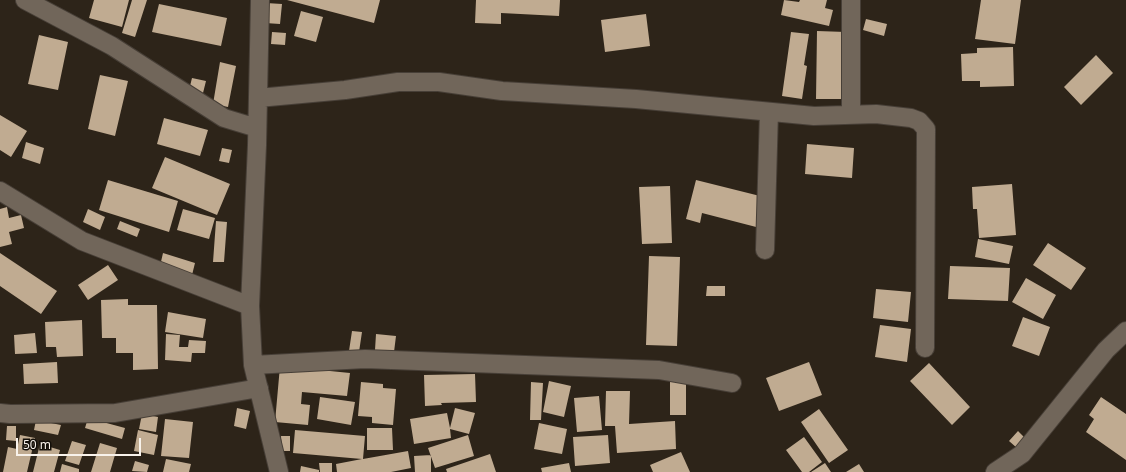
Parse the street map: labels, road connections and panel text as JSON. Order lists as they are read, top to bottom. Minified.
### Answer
{"scale_bar":"50 m"}
